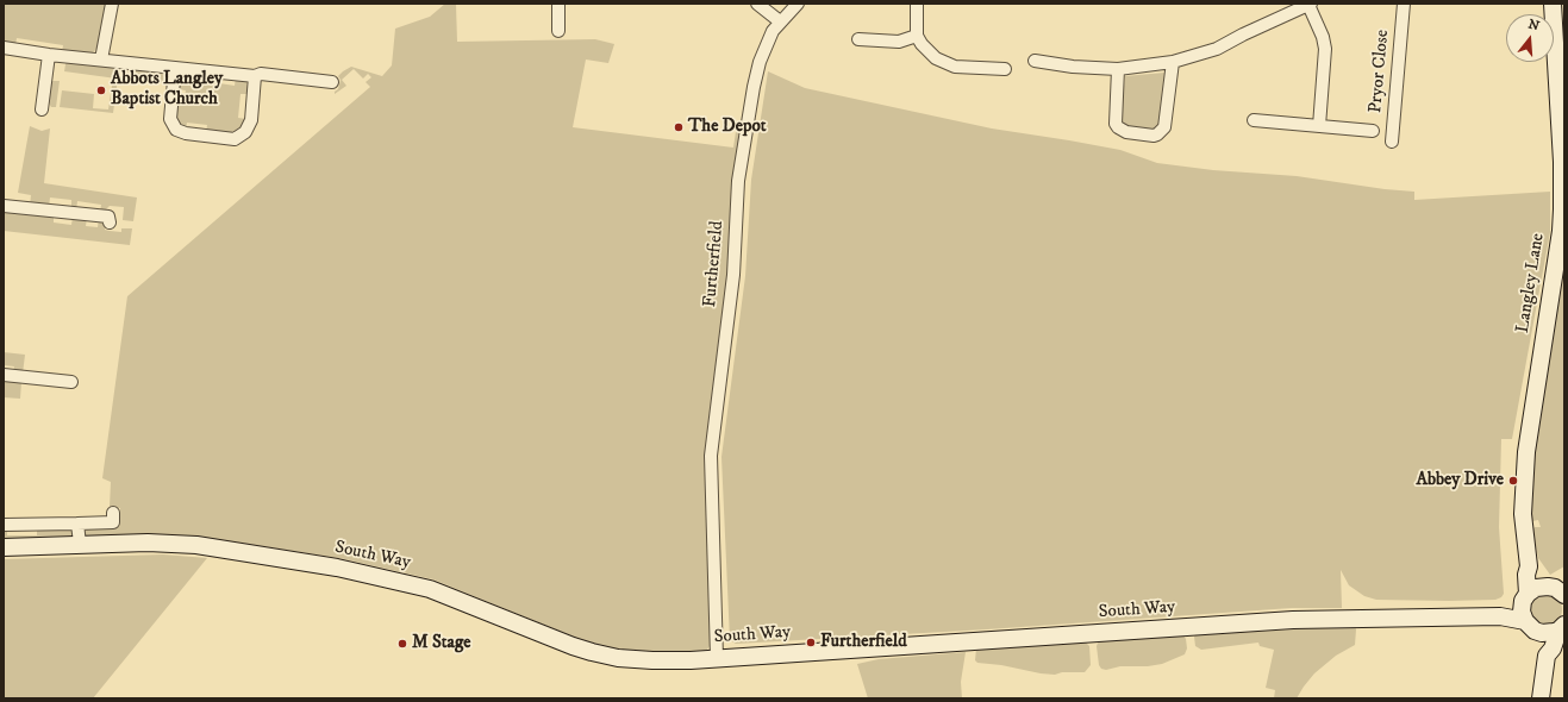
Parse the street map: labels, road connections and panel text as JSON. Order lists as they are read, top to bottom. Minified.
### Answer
{"streets":{"street":["Pryor Close","Furtherfield","Langley Lane","South Way"]},"crossings":[["Furtherfield","South Way"],["Langley Lane","South Way"]],"places":["Abbots Langley Baptist Church","The Depot","Abbey Drive","Furtherfield","M Stage"],"north":"top"}
